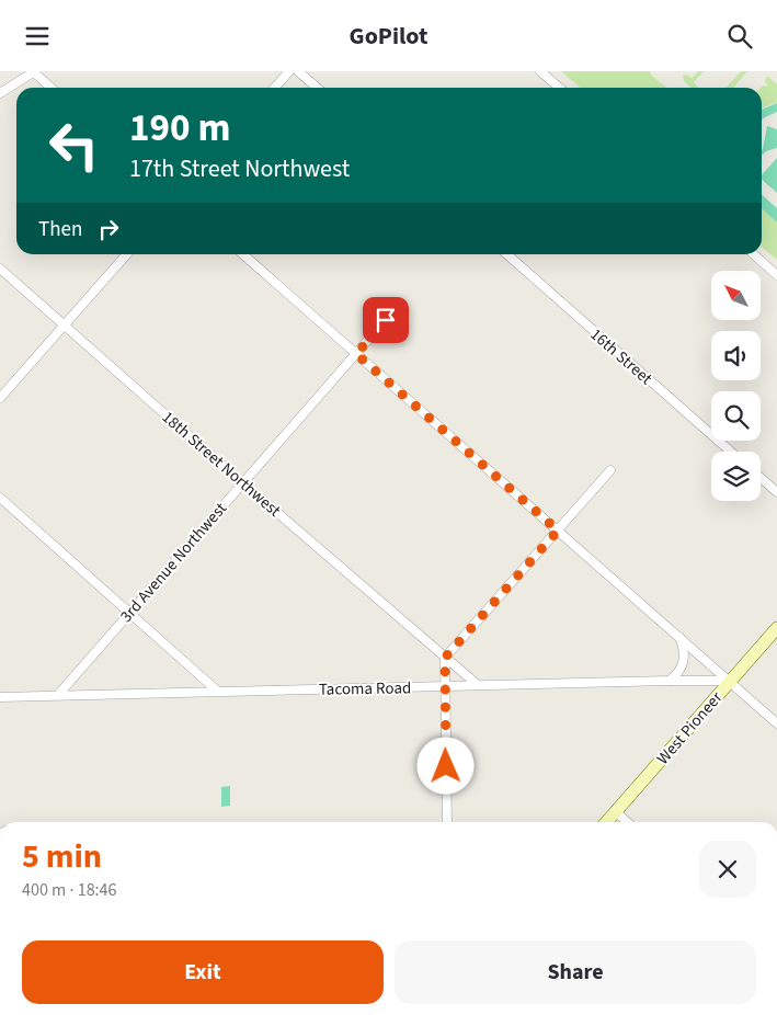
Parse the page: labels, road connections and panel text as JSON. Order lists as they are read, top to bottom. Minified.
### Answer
{"streets":{"main road":["West Pioneer"],"street":["16th Street","18th Street Northwest","3rd Avenue Northwest","Tacoma Road"]},"crossings":[["18th Street Northwest","3rd Avenue Northwest"],["18th Street Northwest","Tacoma Road"],["3rd Avenue Northwest","Tacoma Road"],["Tacoma Road","West Pioneer"]],"north":"top left","page":{"header":"GoPilot","turn":["190 m","17th Street Northwest"],"then":"Then","heading":["5 min","400 m · 18:46"],"buttons":["Exit","Share"]}}
